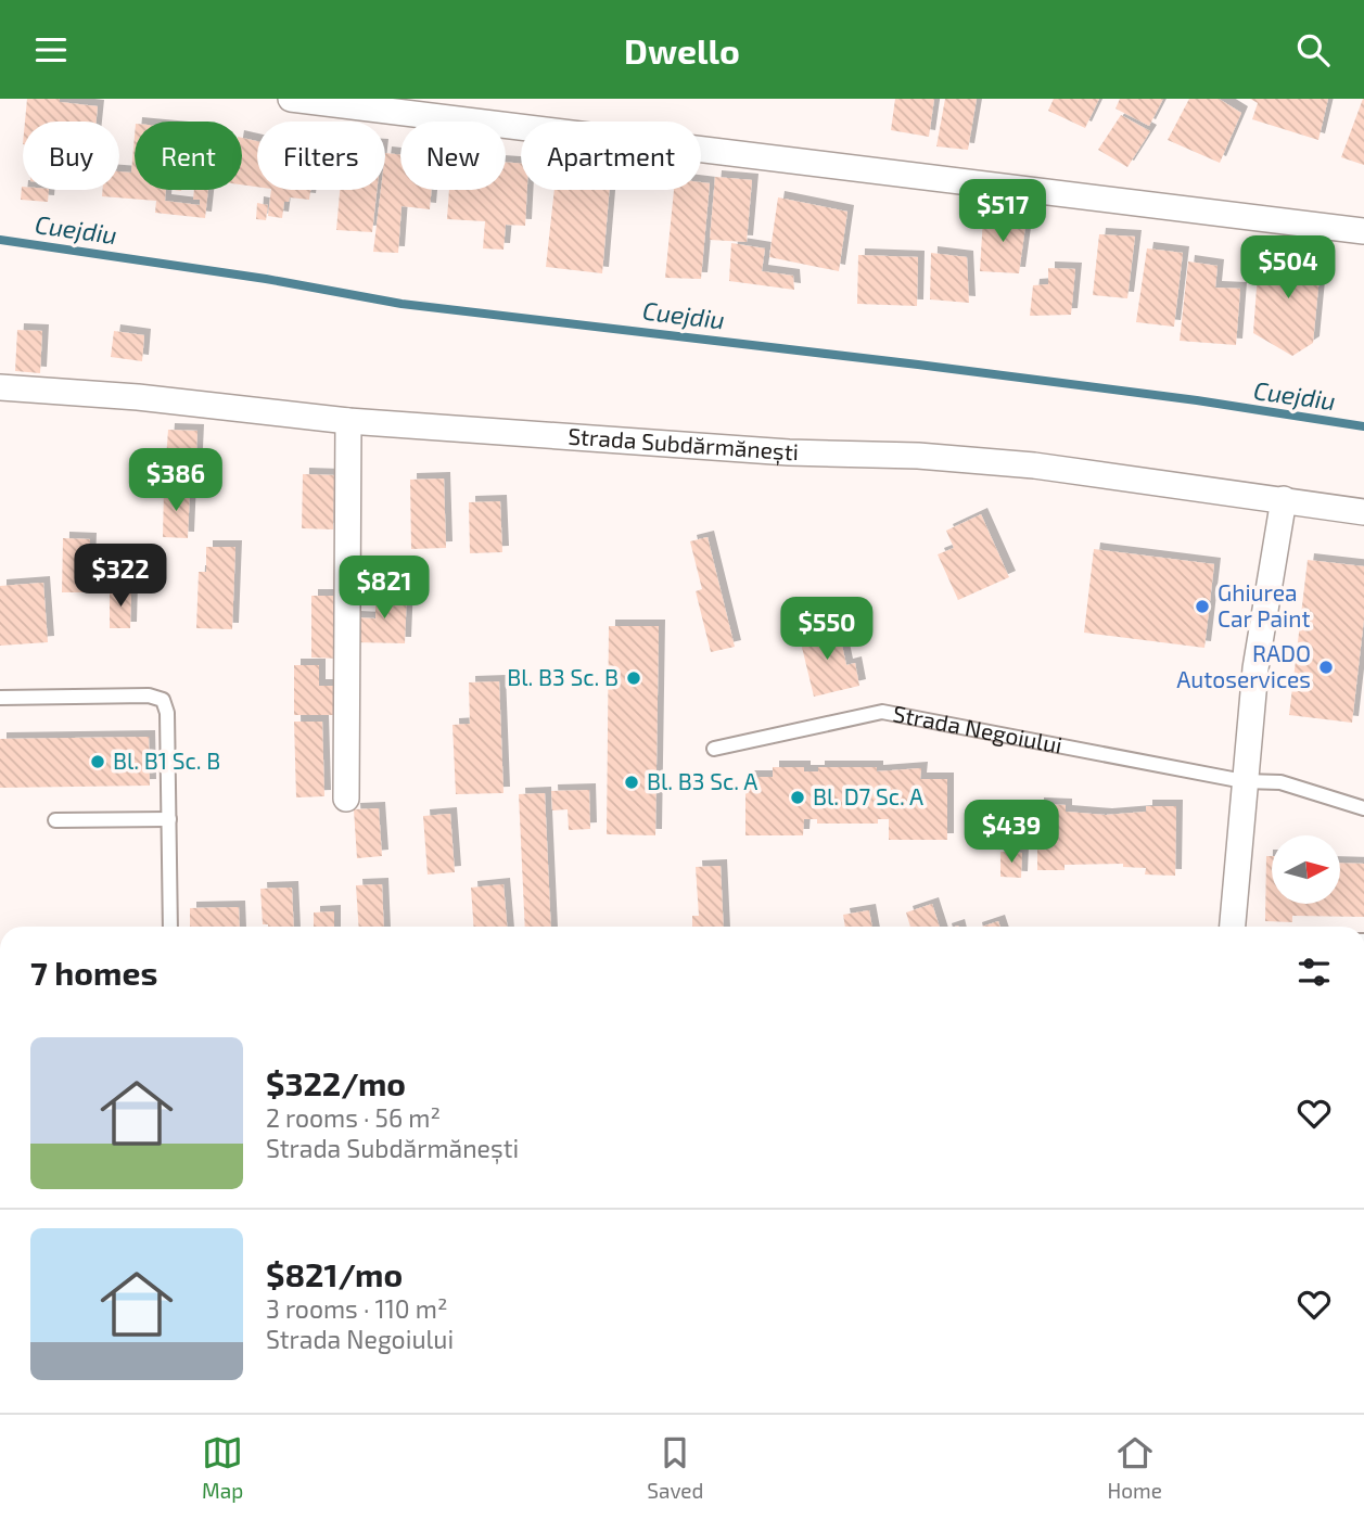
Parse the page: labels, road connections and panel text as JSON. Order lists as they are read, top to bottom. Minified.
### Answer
{"streets":{"street":["Strada Subdărmănești"],"lane":["Strada Negoiului"]},"water":["Cuejdiu"],"places":["Ghiurea Car Paint","RADO Autoservices","Bl. B3 Sc. B","Bl. B1 Sc. B","Bl. B3 Sc. A","Bl. D7 Sc. A"],"north":"right","page":{"header":"Dwello","chip":["Buy","Rent","Filters","New","Apartment"],"price":["$517","$504","$386","$322","$821","$550","$439"],"heading":"7 homes","list":[{"name":"$322/mo","note":"2 rooms · 56 m² · Strada Subdărmănești"},{"name":"$821/mo","note":"3 rooms · 110 m² · Strada Negoiului"}],"tabs":["Map","Saved","Home"]}}
